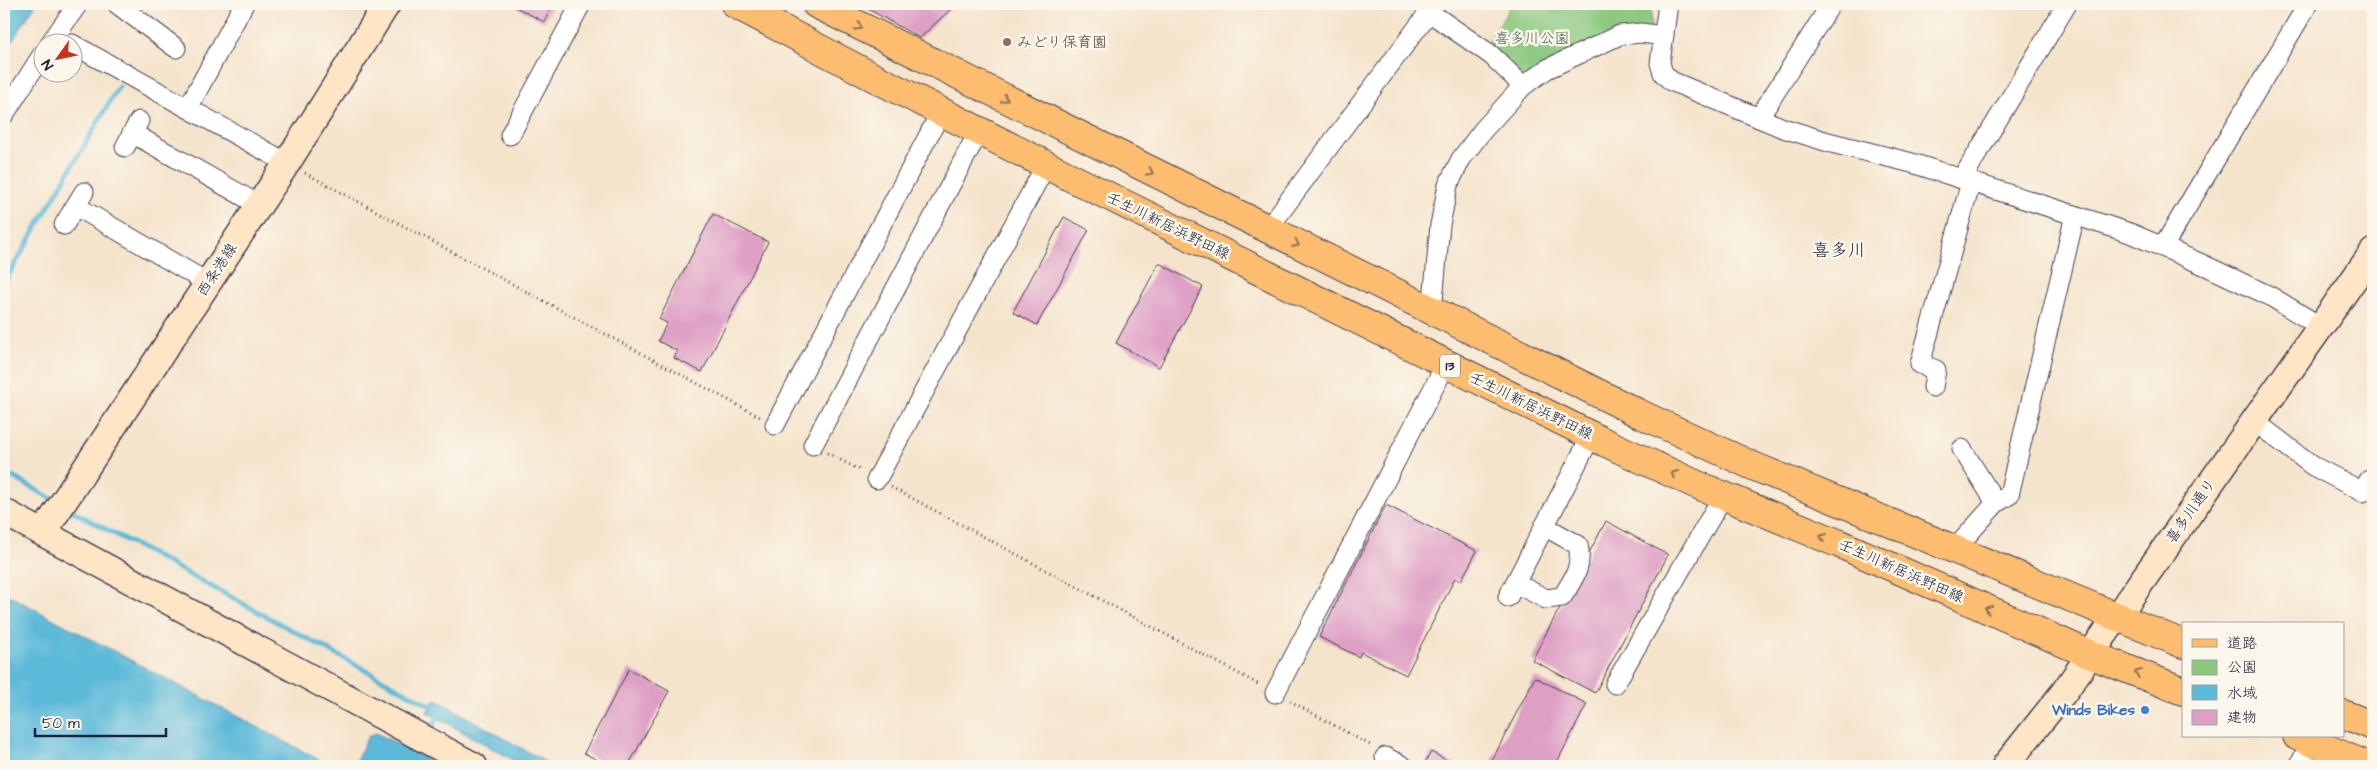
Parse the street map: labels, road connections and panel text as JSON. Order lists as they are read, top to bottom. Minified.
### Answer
{"streets":{"main road":["壬生川新居浜野田線","13"],"street":["西条港線","喜多川通り"]},"crossings":[["壬生川新居浜野田線","喜多川通り"]],"districts":["喜多川"],"parks":["喜多川公園"],"places":["みどり保育園","Winds Bikes"],"legend":["道路","公園","水域","建物"],"scale_bar":"50 m","north":"bottom left"}
